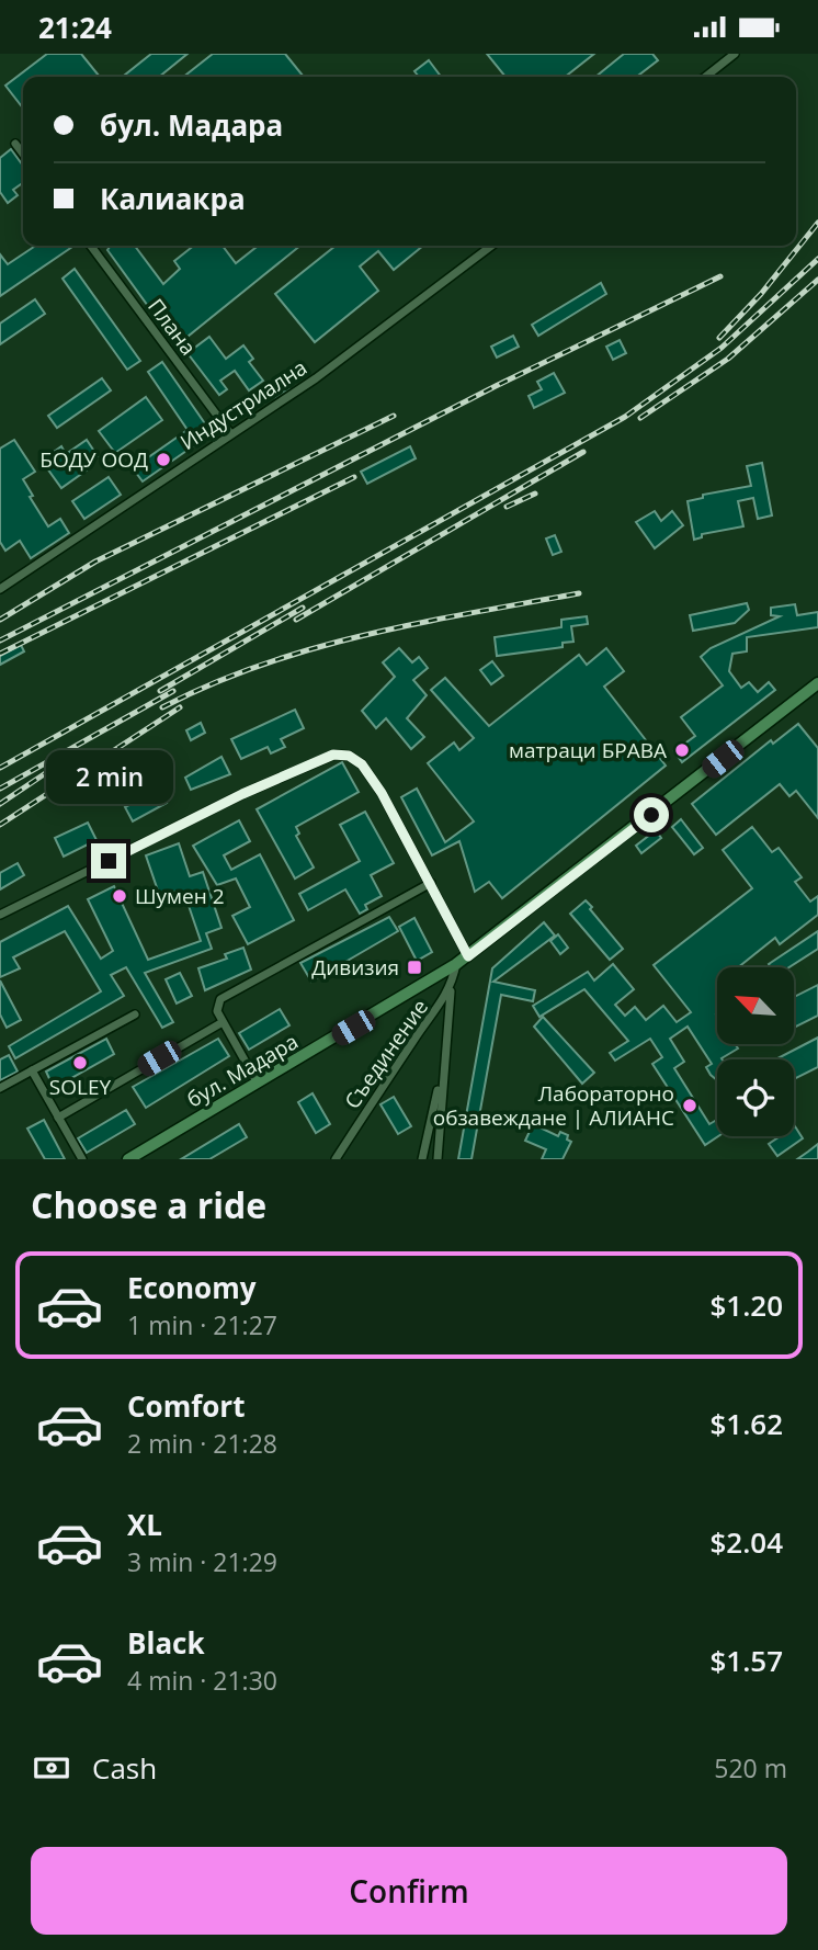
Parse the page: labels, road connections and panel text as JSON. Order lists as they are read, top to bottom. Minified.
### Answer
{"streets":{"main road":["бул. Мадара"],"street":["Плана","Индустриална","Съединение"]},"crossings":[["Плана","Индустриална"],["Съединение","бул. Мадара"]],"places":{"other":["БОДУ ООД","матраци БРАВА","Шумен 2","SOLEY","Лабораторно обзавеждане | АЛИАНС"],"transit":["Дивизия"]},"north":"top left","page":{"status":"21:24","banner":["бул. Мадара","Калиакра"],"bubble":"2 min","heading":"Choose a ride","list":[{"name":"Economy","note":"1 min · 21:27","value":"$1.20"},{"name":"Comfort","note":"2 min · 21:28","value":"$1.62"},{"name":"XL","note":"3 min · 21:29","value":"$2.04"},{"name":"Black","note":"4 min · 21:30","value":"$1.57"}],"pay":["Cash","520 m"],"buttons":"Confirm"}}
